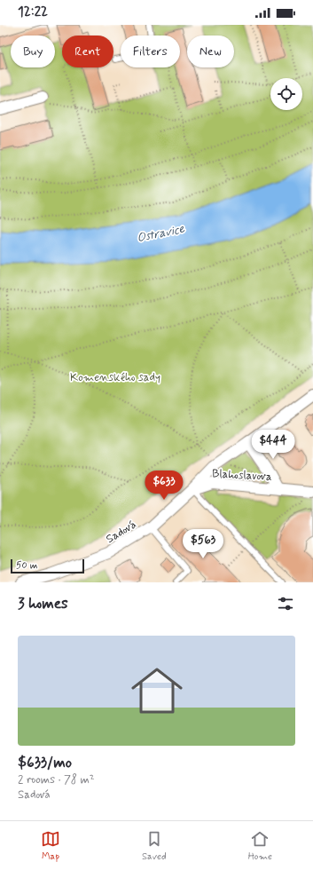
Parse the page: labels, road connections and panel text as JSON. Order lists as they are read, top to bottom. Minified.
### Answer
{"streets":{"street":["Blahoslavova","Sadová"]},"crossings":[["Blahoslavova","Sadová"]],"water":["Ostravice"],"parks":["Komenského sady"],"scale_bar":"50 m","page":{"status":"12:22","chip":["Buy","Rent","Filters","New"],"price":["$444","$633","$563"],"scale":"50 m","heading":"3 homes","list":[{"name":"$633/mo","note":"2 rooms · 78 m² · Sadová"}],"tabs":["Map","Saved","Home"]}}
